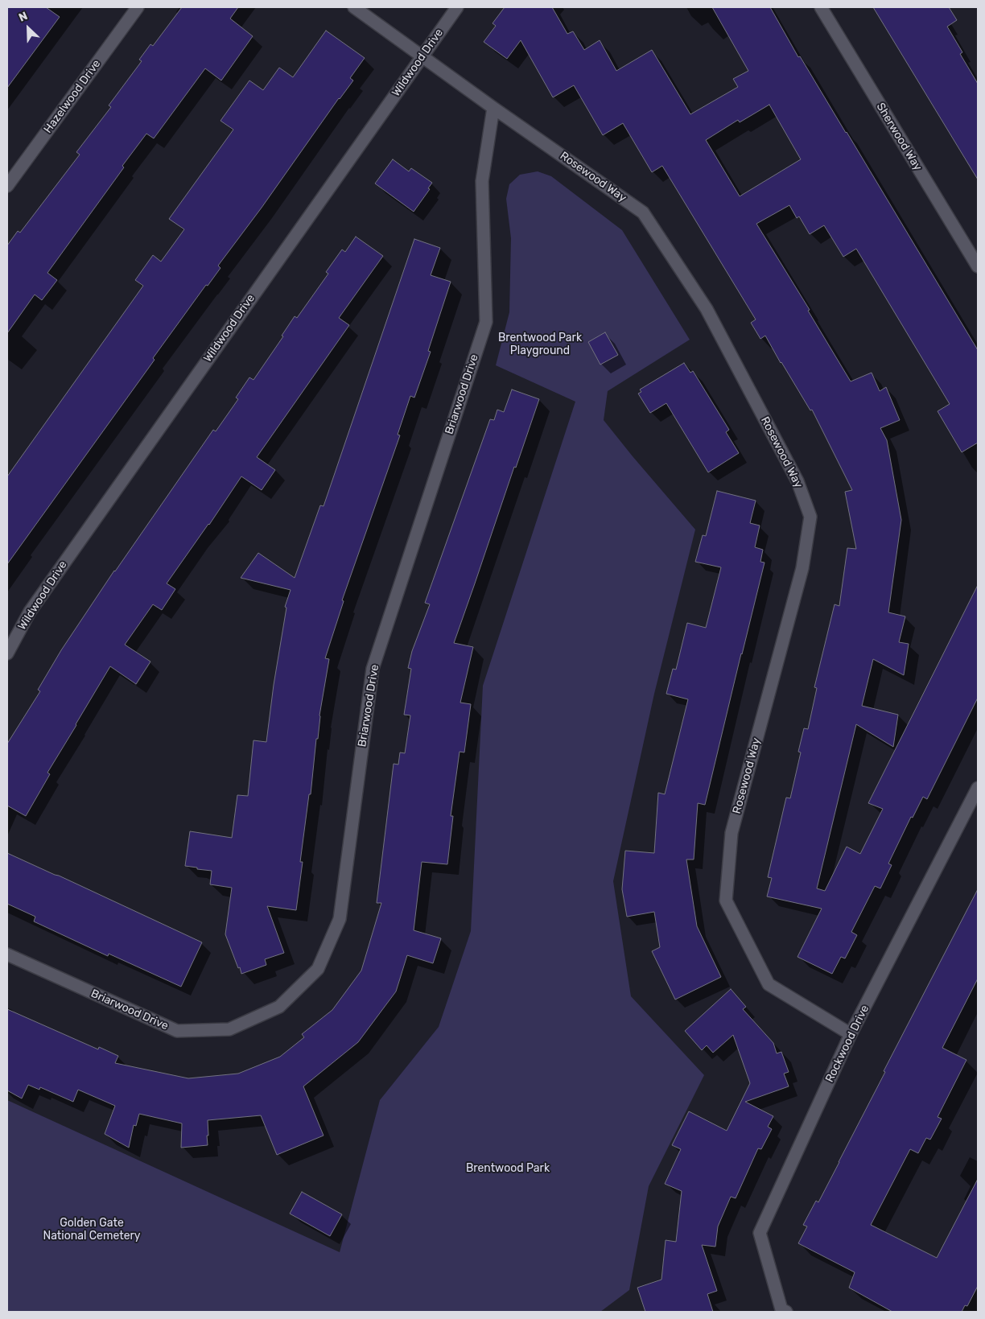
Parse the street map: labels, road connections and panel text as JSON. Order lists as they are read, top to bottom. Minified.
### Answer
{"streets":{"street":["Wildwood Drive","Hazelwood Drive","Sherwood Way","Rosewood Way","Briarwood Drive","Rockwood Drive"]},"crossings":[["Wildwood Drive","Rosewood Way"],["Rosewood Way","Briarwood Drive"],["Rosewood Way","Rockwood Drive"]],"parks":["Brentwood Park Playground","Brentwood Park","Golden Gate National Cemetery"],"north":"top left"}
